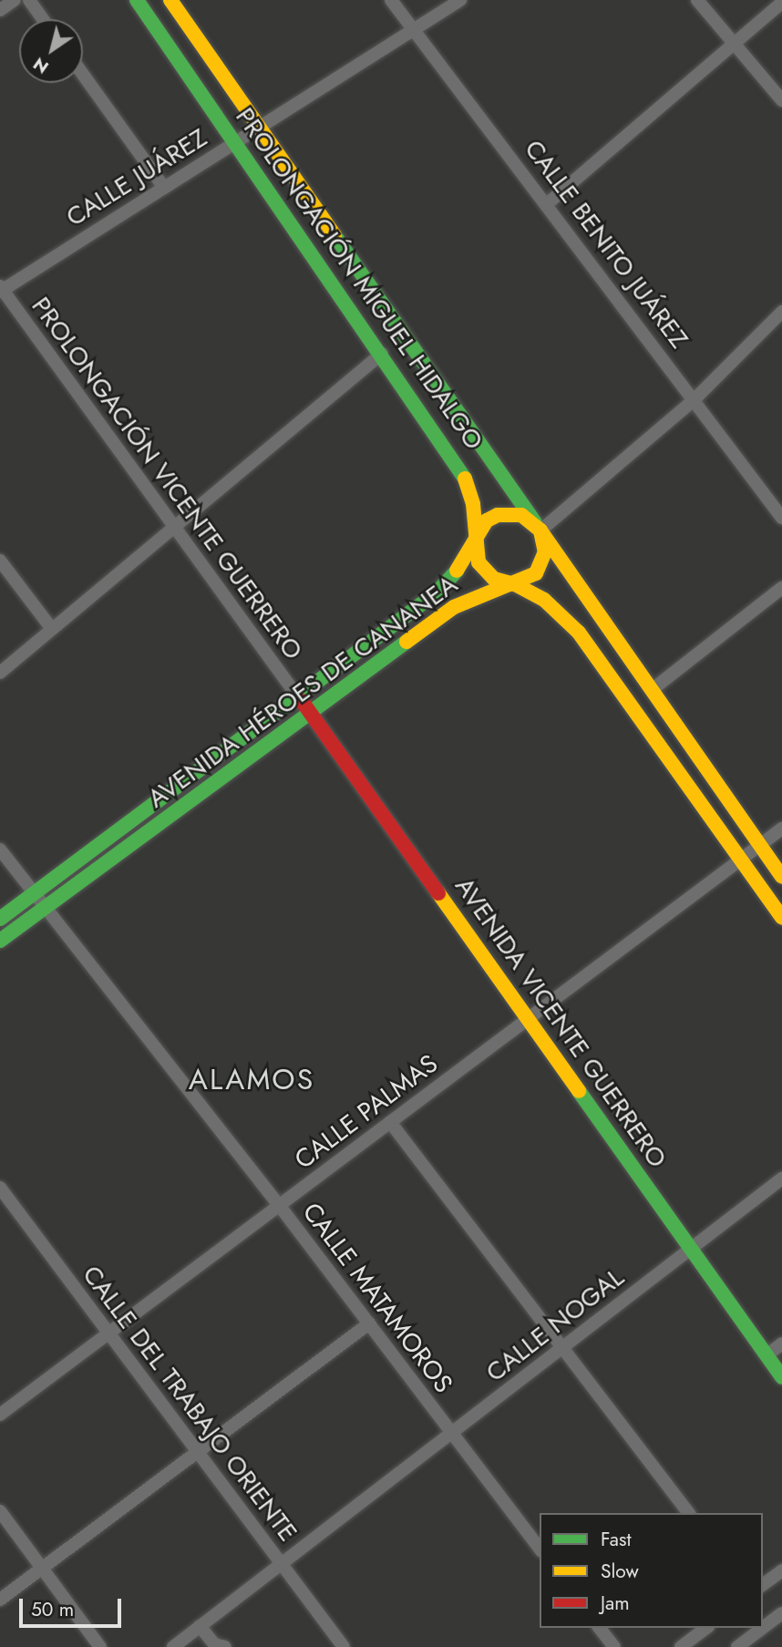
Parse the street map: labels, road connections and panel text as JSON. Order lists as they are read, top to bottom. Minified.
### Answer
{"streets":{"main road":["PROLONGACIÓN MIGUEL HIDALGO","AVENIDA HÉROES DE CANANEA","AVENIDA VICENTE GUERRERO"],"street":["CALLE JUÁREZ","CALLE BENITO JUÁREZ","PROLONGACIÓN VICENTE GUERRERO","CALLE PALMAS","CALLE MATAMOROS","CALLE NOGAL","CALLE DEL TRABAJO ORIENTE"]},"crossings":[["CALLE JUÁREZ","CALLE BENITO JUÁREZ"],["CALLE JUÁREZ","PROLONGACIÓN MIGUEL HIDALGO"],["CALLE JUÁREZ","PROLONGACIÓN VICENTE GUERRERO"],["PROLONGACIÓN MIGUEL HIDALGO","AVENIDA HÉROES DE CANANEA"],["PROLONGACIÓN MIGUEL HIDALGO","CALLE PALMAS"],["PROLONGACIÓN VICENTE GUERRERO","AVENIDA HÉROES DE CANANEA"],["PROLONGACIÓN VICENTE GUERRERO","AVENIDA VICENTE GUERRERO"],["AVENIDA HÉROES DE CANANEA","AVENIDA VICENTE GUERRERO"],["AVENIDA HÉROES DE CANANEA","CALLE MATAMOROS"],["AVENIDA VICENTE GUERRERO","CALLE PALMAS"],["AVENIDA VICENTE GUERRERO","CALLE NOGAL"],["CALLE PALMAS","CALLE MATAMOROS"],["CALLE PALMAS","CALLE DEL TRABAJO ORIENTE"],["CALLE MATAMOROS","CALLE NOGAL"],["CALLE NOGAL","CALLE DEL TRABAJO ORIENTE"]],"districts":["ALAMOS"],"legend":["Fast","Slow","Jam"],"scale_bar":"50 m","north":"bottom left"}
